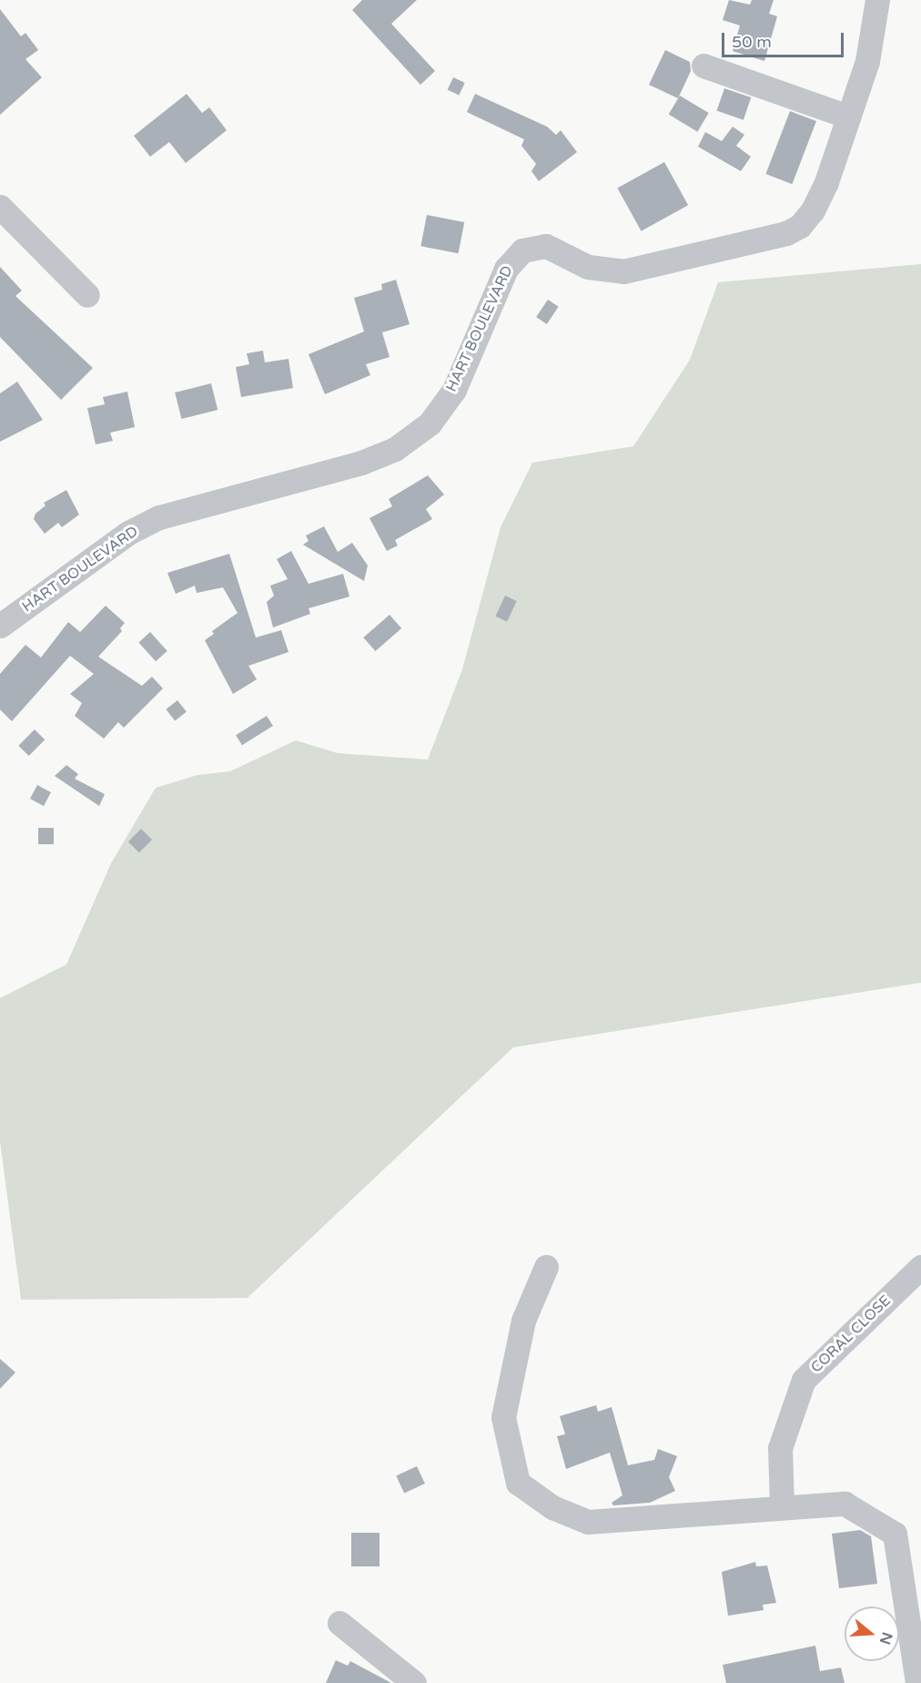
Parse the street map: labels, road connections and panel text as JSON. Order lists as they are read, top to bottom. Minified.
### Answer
{"streets":{"street":["HART BOULEVARD","CORAL CLOSE"]},"scale_bar":"50 m","north":"right"}
